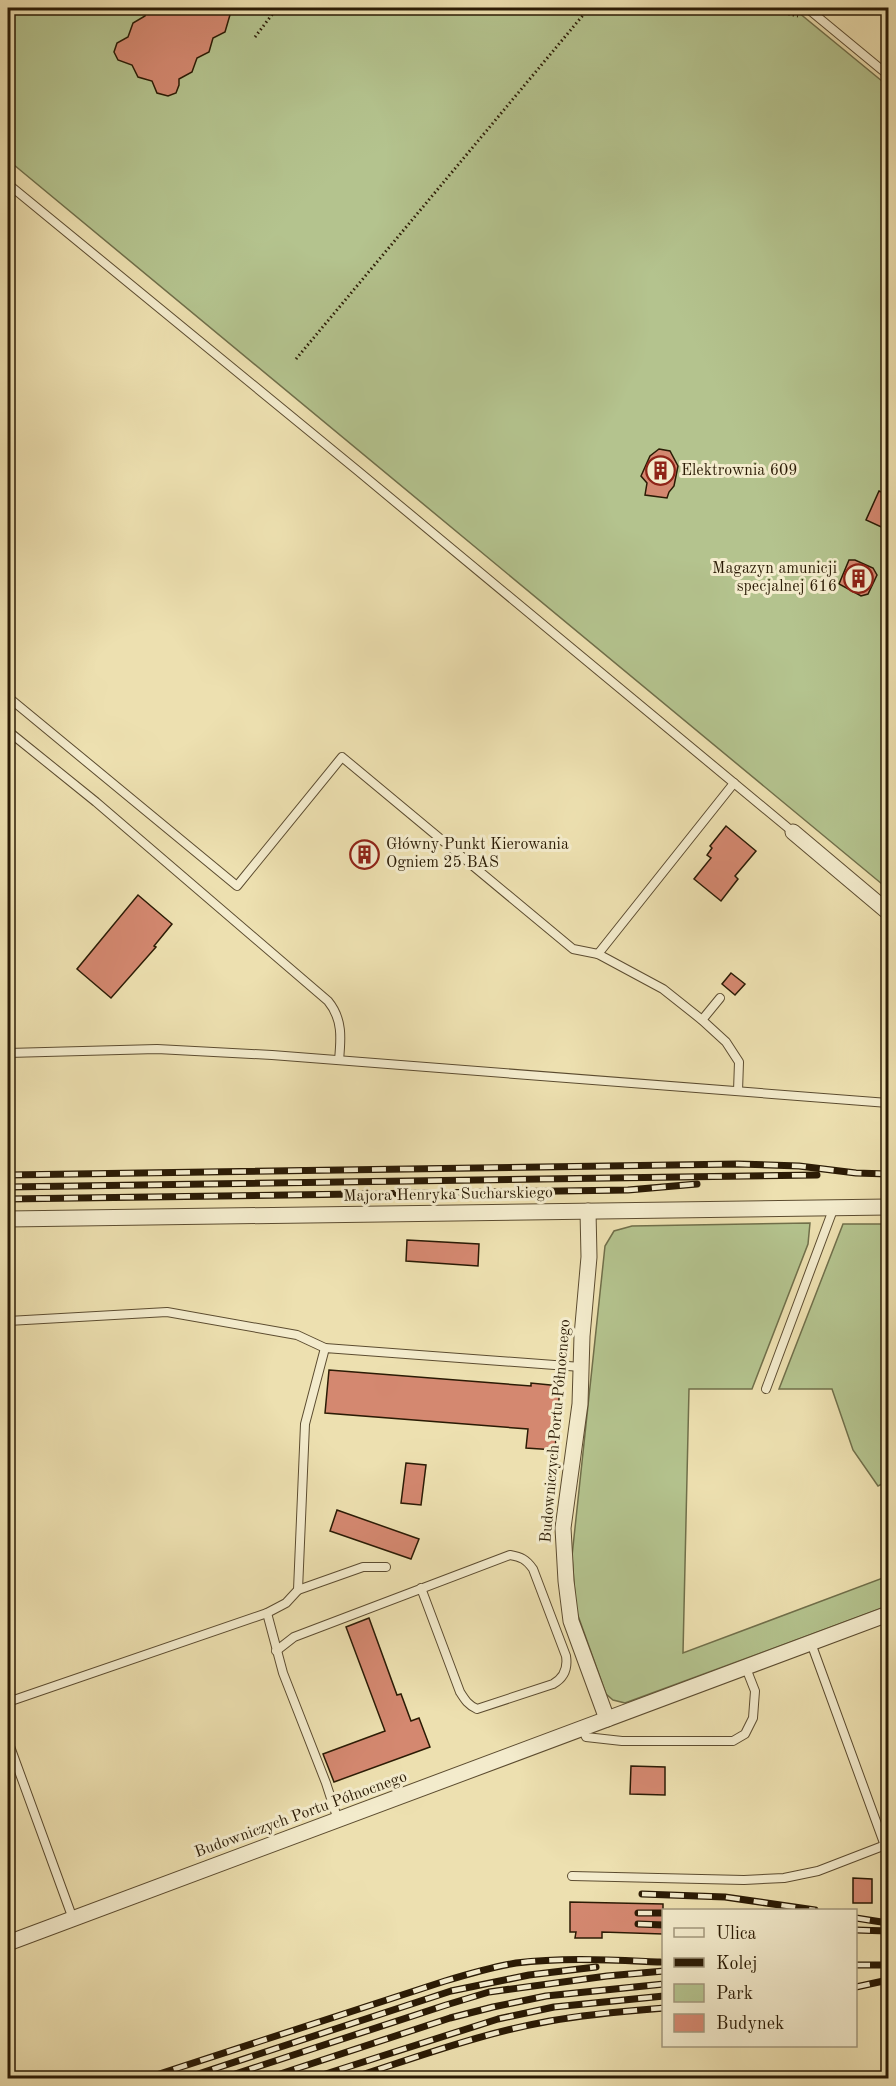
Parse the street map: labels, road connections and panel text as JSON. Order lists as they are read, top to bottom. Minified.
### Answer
{"streets":{"street":["Majora Henryka Sucharskiego","Budowniczych Portu Północnego"]},"crossings":[["Majora Henryka Sucharskiego","Budowniczych Portu Północnego"]],"places":{"building":["Elektrownia 609","Magazyn amunicji specjalnej 616","Główny Punkt Kierowania Ogniem 25 BAS"]},"legend":["Ulica","Kolej","Park","Budynek"]}
